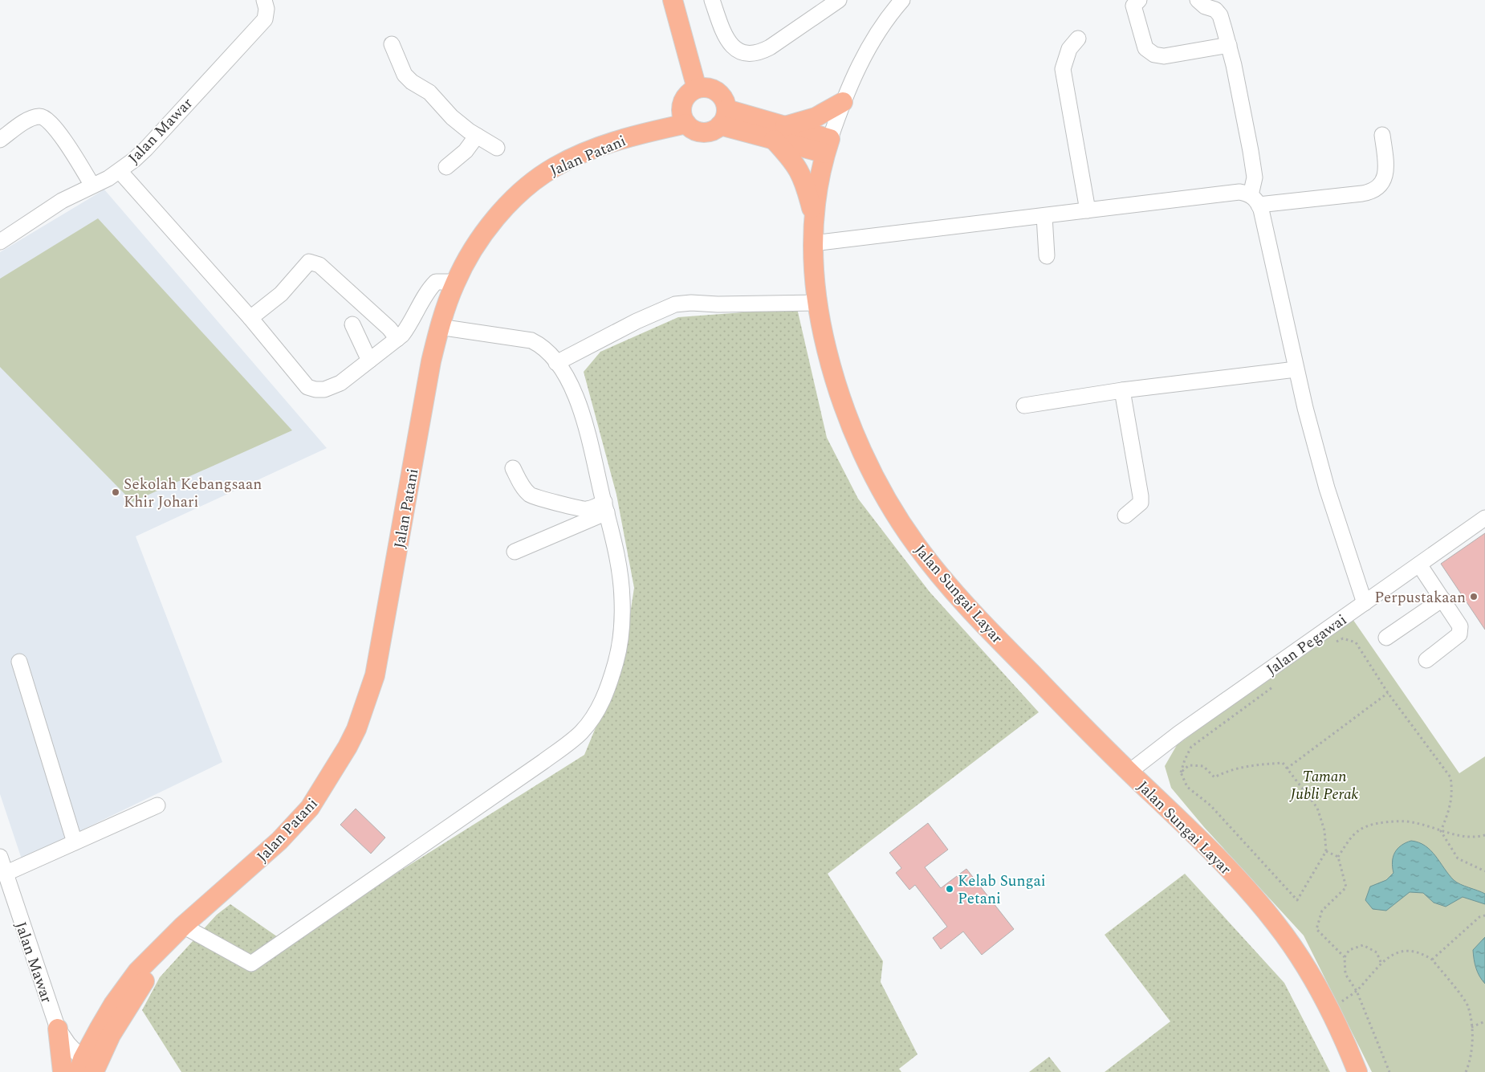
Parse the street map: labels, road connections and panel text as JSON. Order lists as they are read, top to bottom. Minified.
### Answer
{"streets":{"main road":["Jalan Patani","Jalan Sungai Layar"],"street":["Jalan Mawar","Jalan Pegawai"]},"crossings":[["Jalan Mawar","Jalan Patani"],["Jalan Sungai Layar","Jalan Pegawai"]],"parks":["Taman Jubli Perak"],"places":["Sekolah Kebangsaan Khir Johari","Perpustakaan","Kelab Sungai Petani"]}
